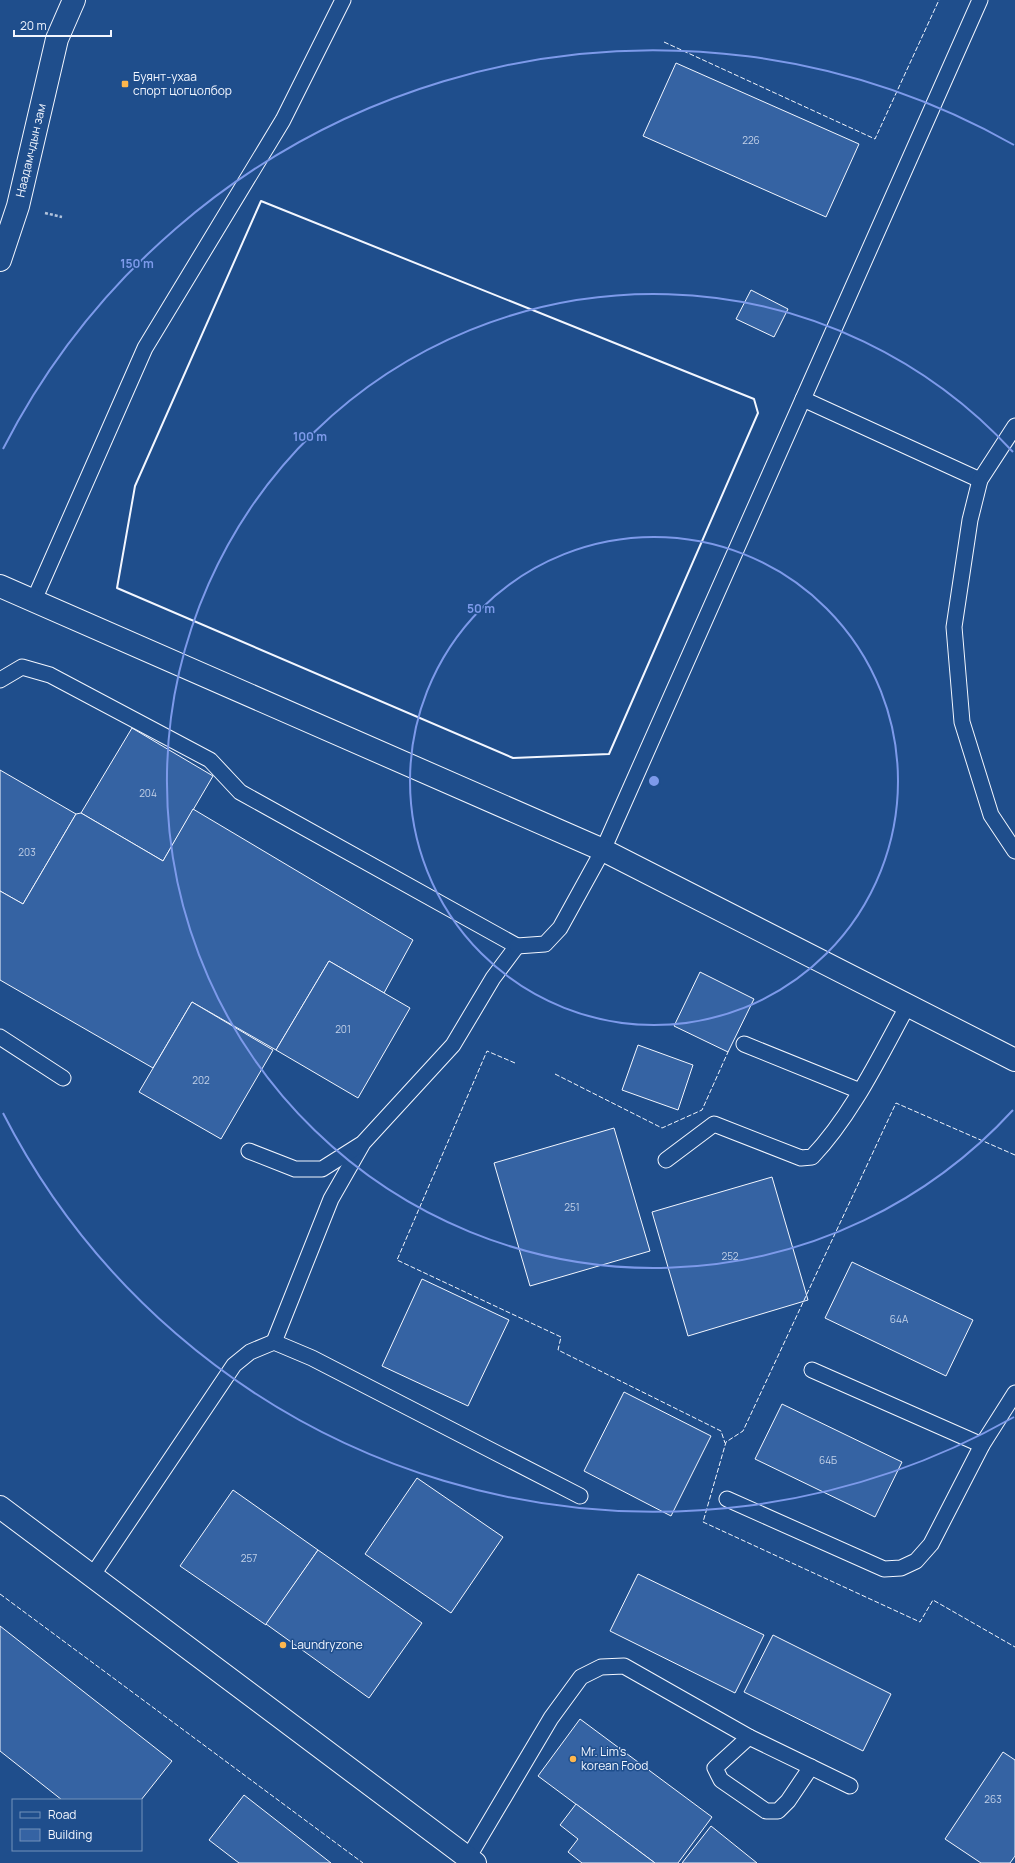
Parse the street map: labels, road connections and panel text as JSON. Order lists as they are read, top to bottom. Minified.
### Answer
{"streets":{"street":["Наадамчдын зам"]},"places":{"transit":["Буянт-ухаа спорт цогцолбор"],"other":["Laundryzone","Mr. Lim's korean Food"]},"house_numbers":["226","204","203","201","202","251","252","64А","64Б","257","263"],"legend":["Road","Building"],"scale_bar":"20 m","rings":["150 m","100 m","50 m"]}
